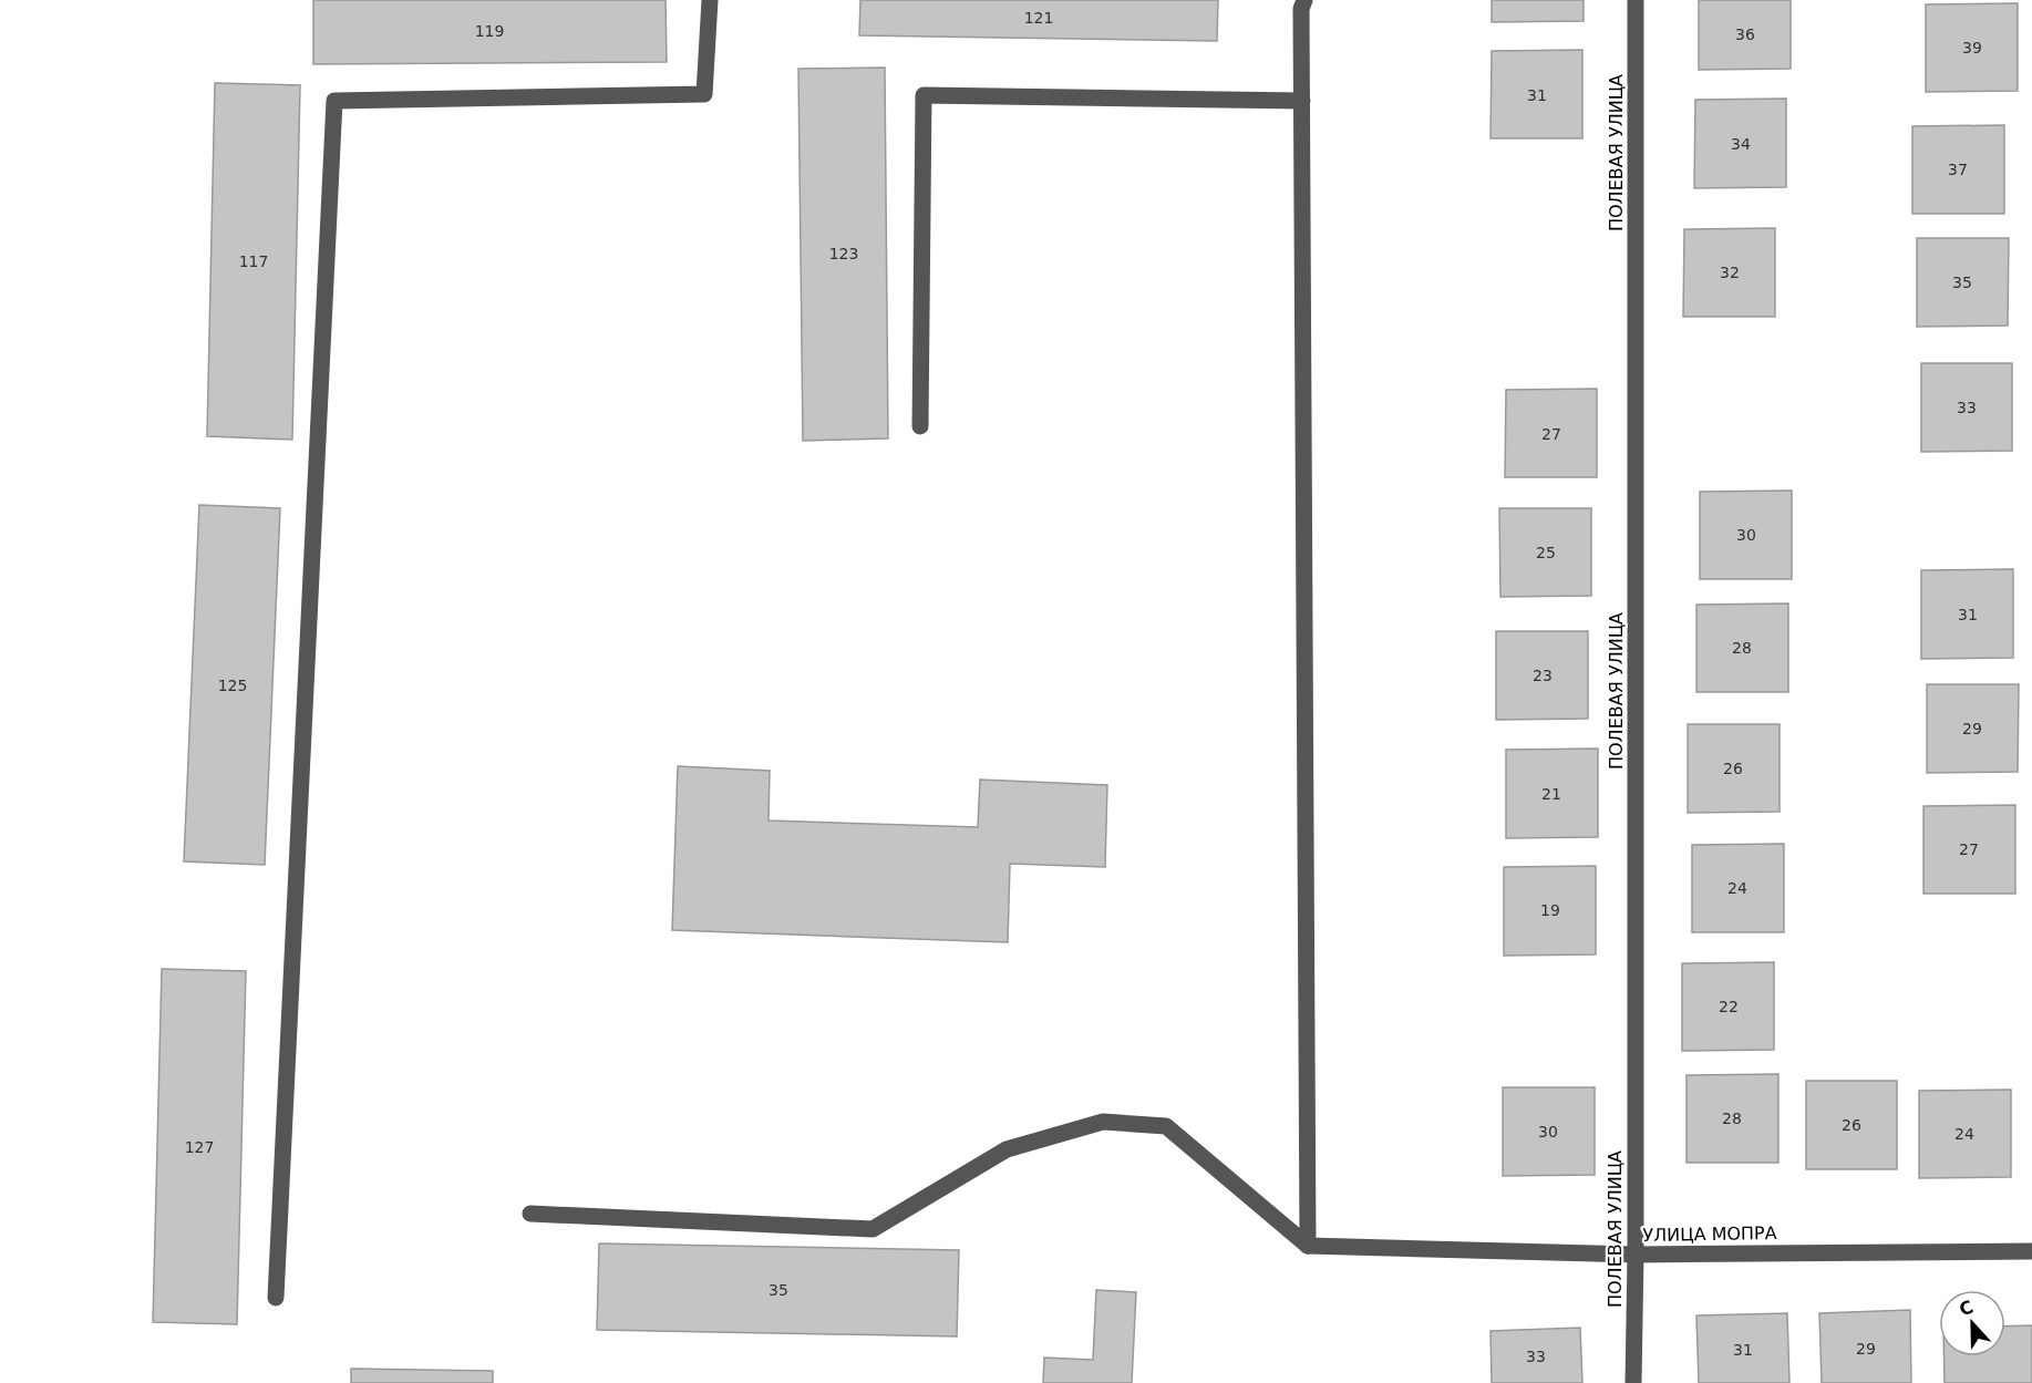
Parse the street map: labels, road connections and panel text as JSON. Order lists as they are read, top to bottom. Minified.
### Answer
{"streets":{"street":["ПОЛЕВАЯ УЛИЦА","УЛИЦА МОПРА"]},"crossings":[["ПОЛЕВАЯ УЛИЦА","УЛИЦА МОПРА"]],"house_numbers":["121","119","36","39","31","34","37","123","117","32","35","33","27","30","25","31","28","23","125","29","26","21","27","24","19","22","28","26","30","24","127","35","29","31","33"],"north":"top"}
